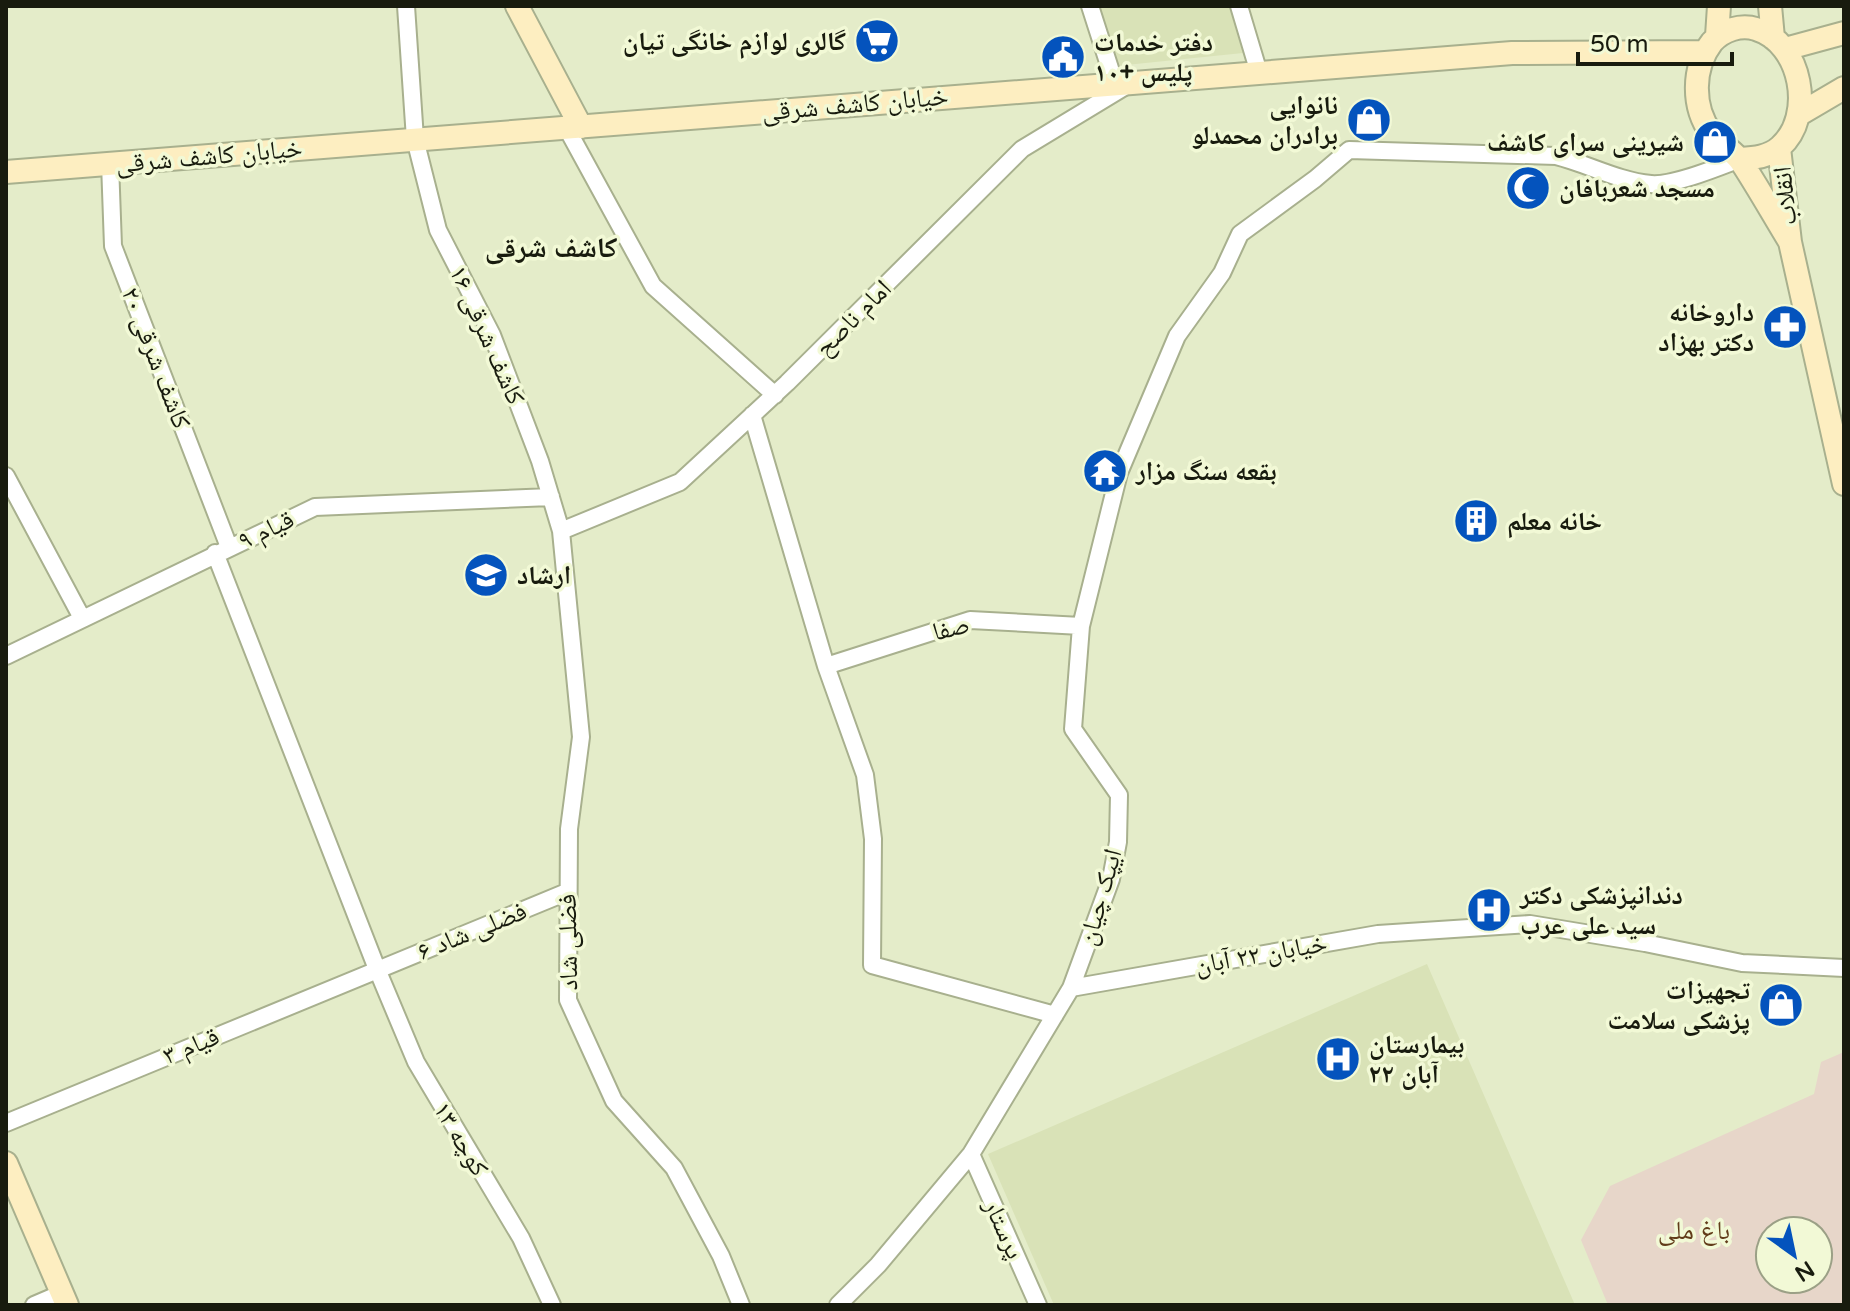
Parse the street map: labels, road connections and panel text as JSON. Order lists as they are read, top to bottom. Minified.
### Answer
{"streets":{"main road":["خیابان کاشف شرقی","انقلاب"],"street":["امام ناصح","کاشف شرقی ۱۶","کاشف شرقی ۲۰","قیام ۹","صفا","ایپک چیان","فضلی شاد ۶","فضلی شاد","خیابان ۲۲ آبان","قیام ۳","کوچه ۱۳","پرستار"]},"crossings":[["خیابان کاشف شرقی","انقلاب"],["خیابان کاشف شرقی","امام ناصح"],["خیابان کاشف شرقی","کاشف شرقی ۱۶"],["خیابان کاشف شرقی","کاشف شرقی ۲۰"],["خیابان کاشف شرقی","ایپک چیان"],["انقلاب","ایپک چیان"],["امام ناصح","کاشف شرقی ۱۶"],["امام ناصح","فضلی شاد"],["کاشف شرقی ۱۶","قیام ۹"],["کاشف شرقی ۱۶","فضلی شاد"],["کاشف شرقی ۲۰","قیام ۹"],["کاشف شرقی ۲۰","فضلی شاد ۶"],["کاشف شرقی ۲۰","قیام ۳"],["کاشف شرقی ۲۰","کوچه ۱۳"],["صفا","ایپک چیان"],["ایپک چیان","خیابان ۲۲ آبان"],["فضلی شاد ۶","فضلی شاد"],["فضلی شاد ۶","قیام ۳"],["فضلی شاد ۶","کوچه ۱۳"],["قیام ۳","کوچه ۱۳"]],"districts":["کاشف شرقی"],"parks":["باغ ملی"],"places":{"supermarket":["گالری لوازم خانگی تیان"],"public building":["دفتر خدمات پلیس +۱۰"],"shop":["نانوایی برادران محمدلو","شیرینی سرای کاشف","تجهیزات پزشکی سلامت"],"mosque":["مسجد شعربافان"],"pharmacy":["داروخانه دکتر بهزاد"],"temple":["بقعه سنگ مزار"],"building":["خانه معلم"],"school or university":["ارشاد"],"hospital":["دندانپزشکی دکتر سید علی عرب","بیمارستان ۲۲ آبان"]},"scale_bar":"50 m","north":"bottom right"}
